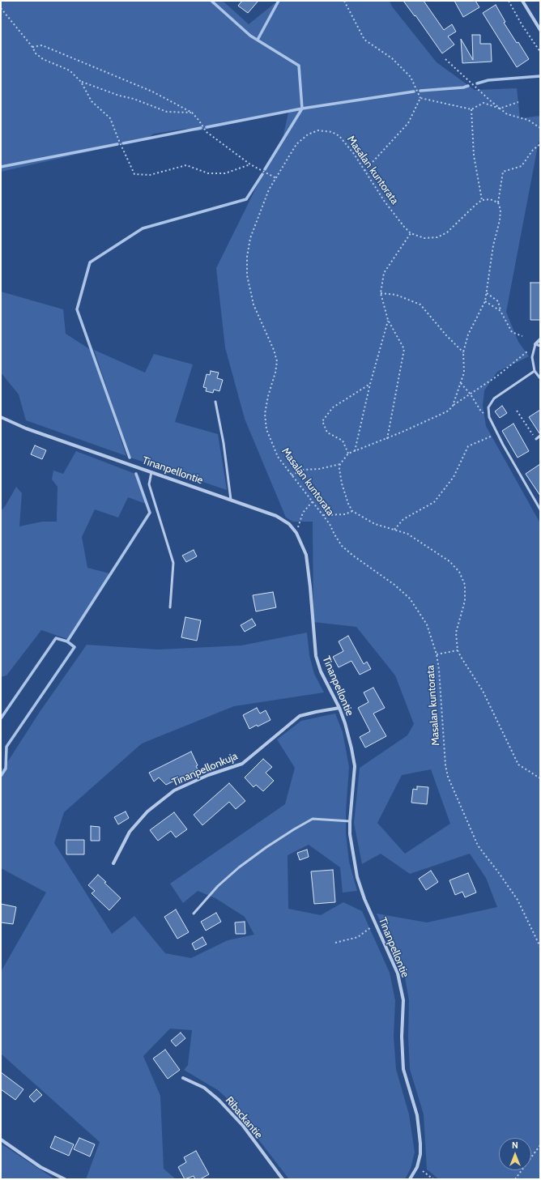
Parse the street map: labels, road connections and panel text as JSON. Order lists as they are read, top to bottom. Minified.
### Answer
{"streets":{"street":["Tinanpellontie","Tinanpellonkuja","Ribackantie"],"path":["Masalan kuntorata"]},"crossings":[["Tinanpellontie","Tinanpellonkuja"]],"north":"top"}
